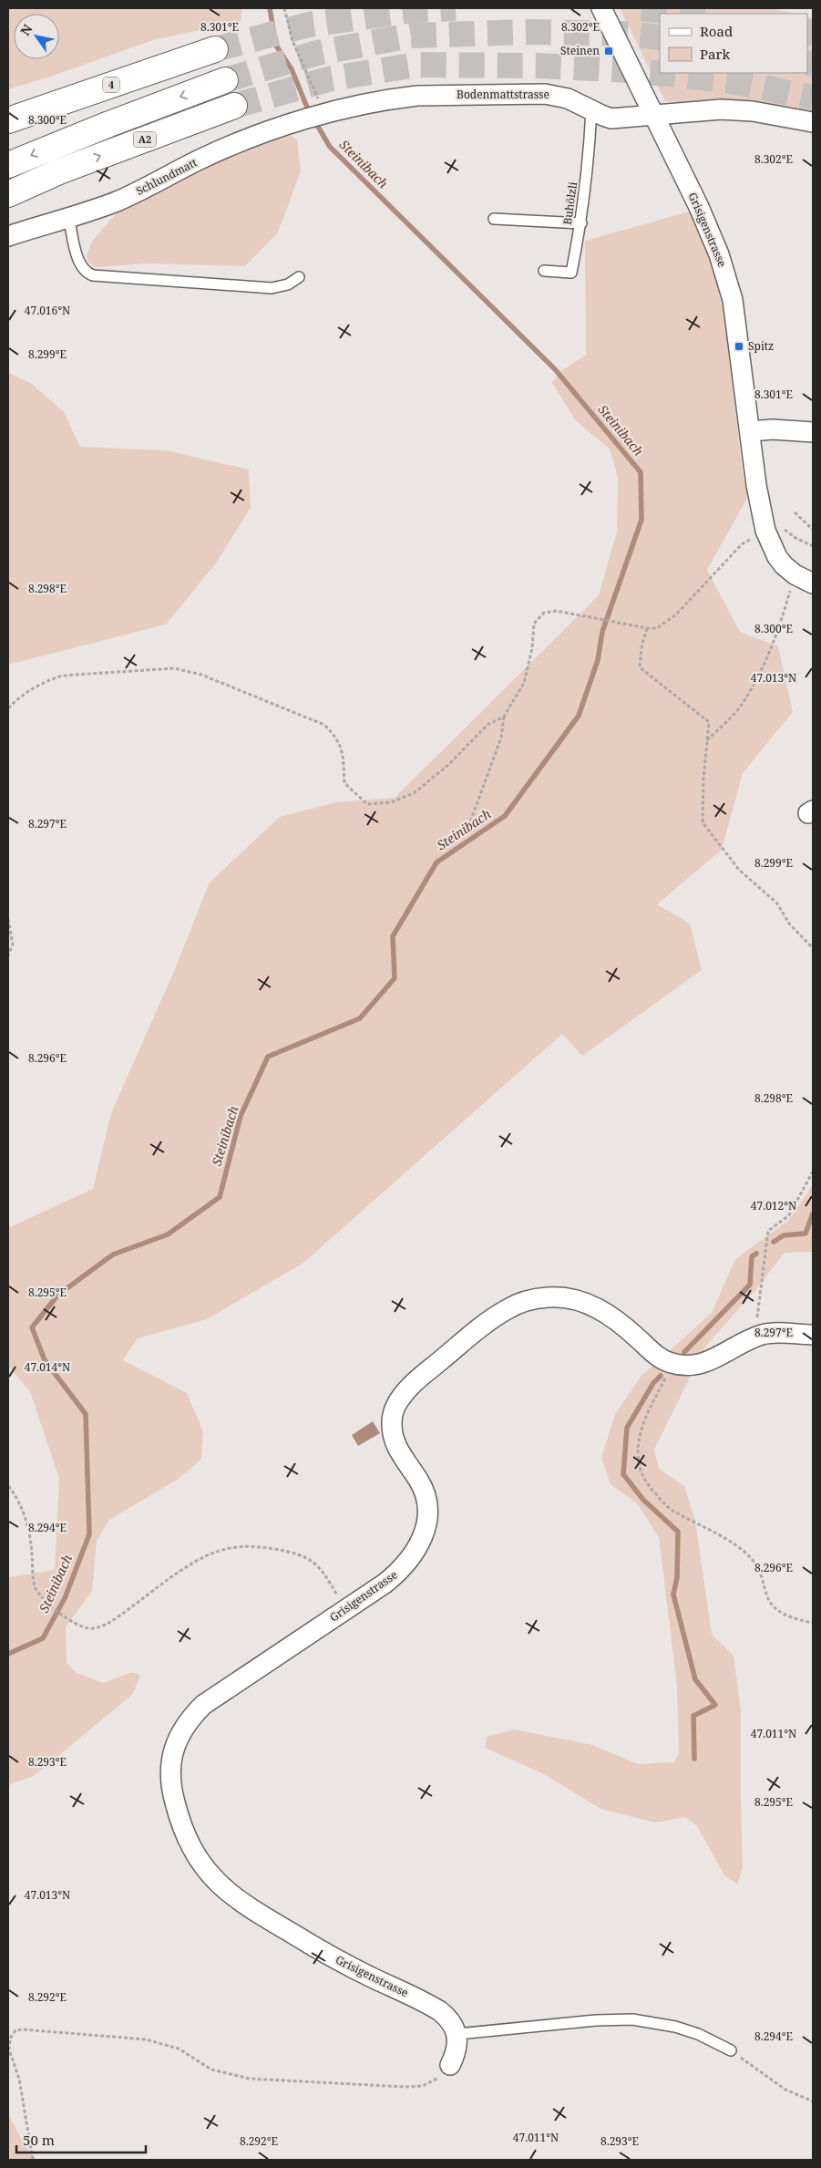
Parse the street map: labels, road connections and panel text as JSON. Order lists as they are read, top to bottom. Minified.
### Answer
{"streets":{"main road":["4","A2"],"street":["Bodenmattstrasse","Schlundmatt","Grisigenstrasse"],"lane":["Buhölzli"]},"crossings":[["Bodenmattstrasse","Schlundmatt"],["Bodenmattstrasse","Buhölzli"],["Bodenmattstrasse","Grisigenstrasse"]],"water":["Steinibach"],"places":{"transit":["Steinen","Spitz"]},"legend":["Road","Park"],"scale_bar":"50 m","north":"top left","coordinates":["8.301°E","8.302°E","8.300°E","47.016°N","8.299°E","8.298°E","47.013°N","8.297°E","8.296°E","47.012°N","8.295°E","47.014°N","8.294°E","47.011°N","8.293°E","8.292°E"]}
